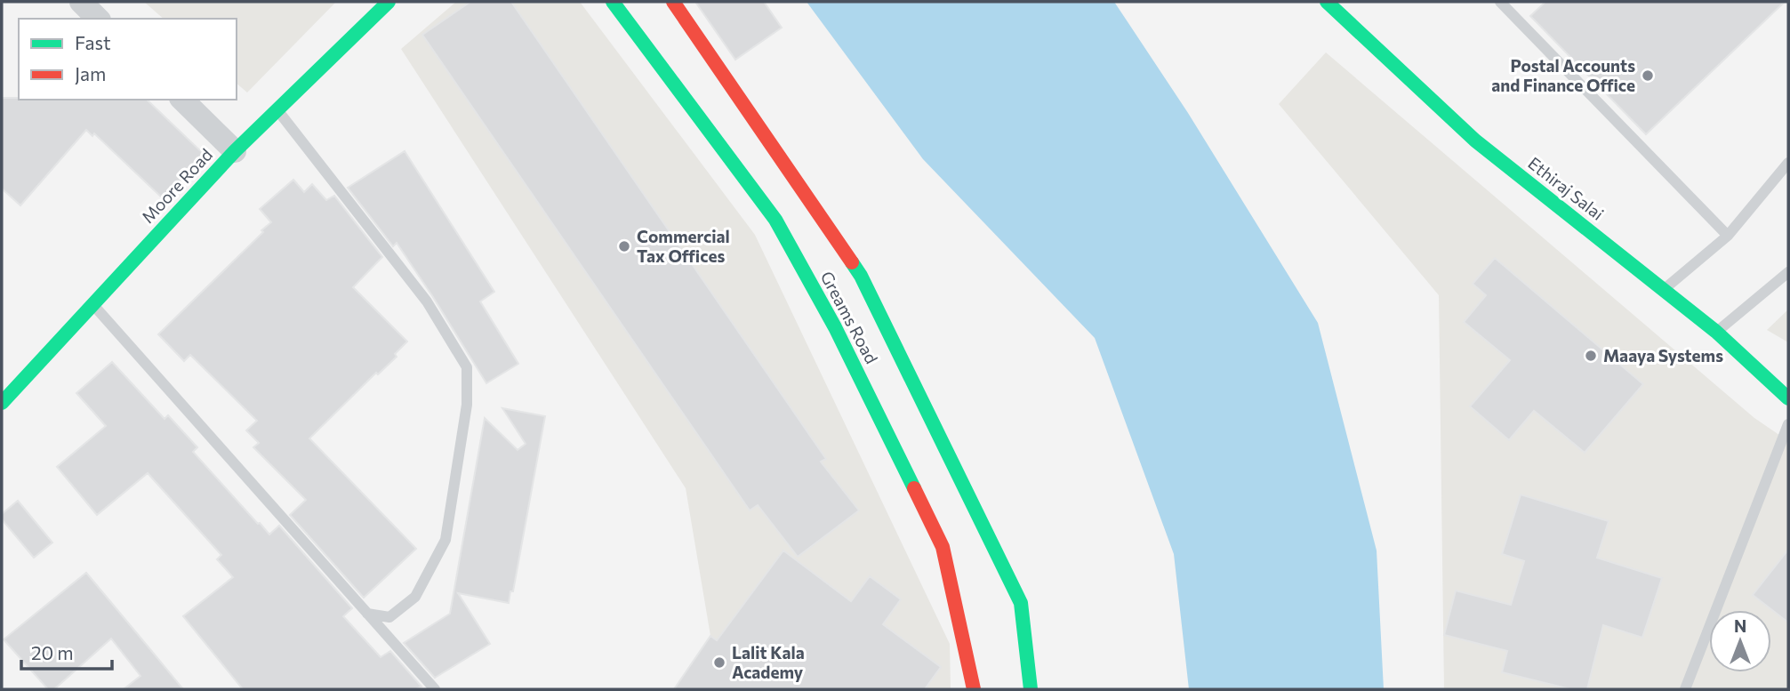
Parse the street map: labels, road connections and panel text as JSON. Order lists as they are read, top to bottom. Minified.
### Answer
{"streets":{"main road":["Moore Road","Ethiraj Salai","Greams Road"]},"places":["Postal Accounts and Finance Office","Commercial Tax Offices","Maaya Systems","Lalit Kala Academy"],"legend":["Fast","Jam"],"scale_bar":"20 m","north":"top"}
